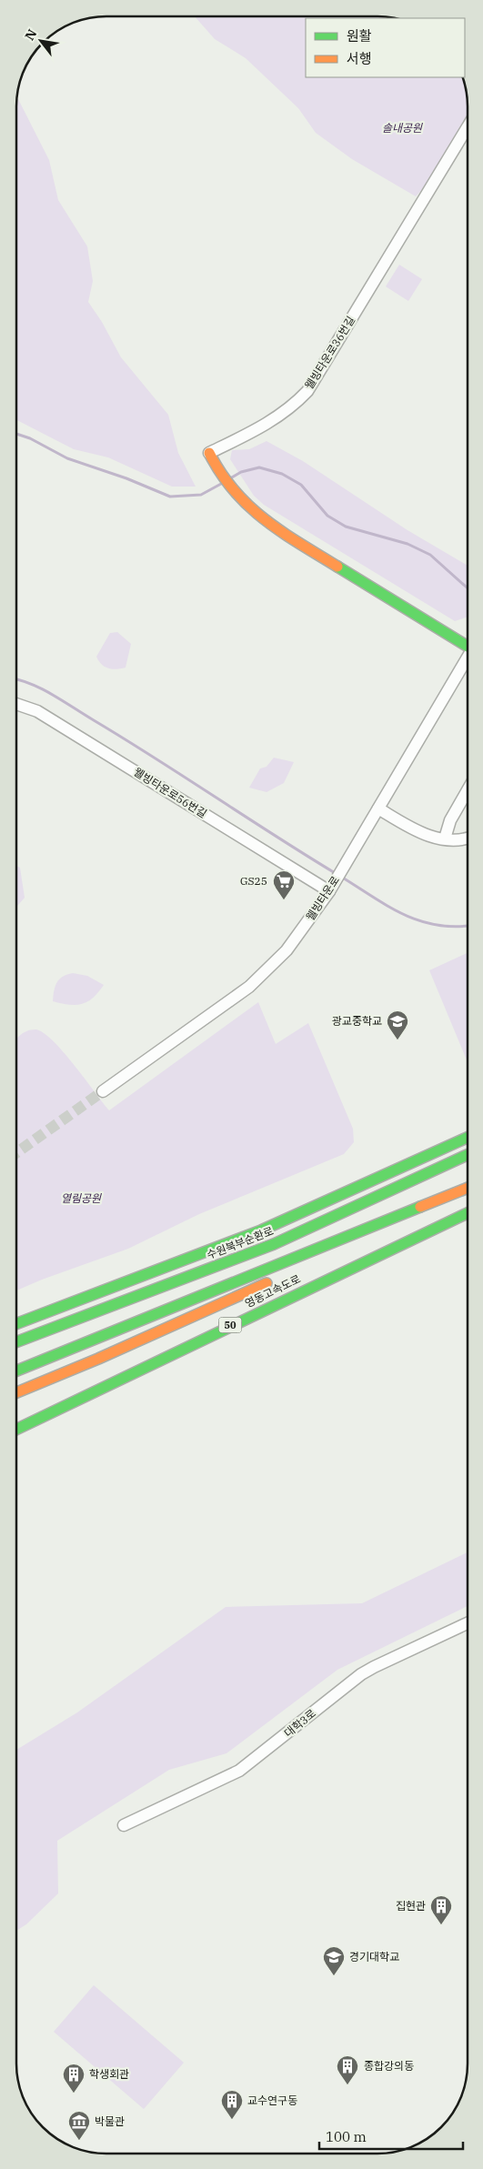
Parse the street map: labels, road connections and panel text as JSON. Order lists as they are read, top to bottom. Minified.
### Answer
{"streets":{"main road":["웰빙타운로36번길","수원북부순환로","영동고속도로","50"],"street":["웰빙타운로56번길","웰빙타운로","대학3로"]},"crossings":[["웰빙타운로56번길","웰빙타운로"]],"parks":["솔내공원","열림공원"],"places":{"supermarket":["GS25"],"school or university":["광교중학교","경기대학교"],"building":["집현관","종합강의동","학생회관","교수연구동"],"museum":["박물관"]},"legend":["원활","서행"],"scale_bar":"100 m","north":"top left"}
